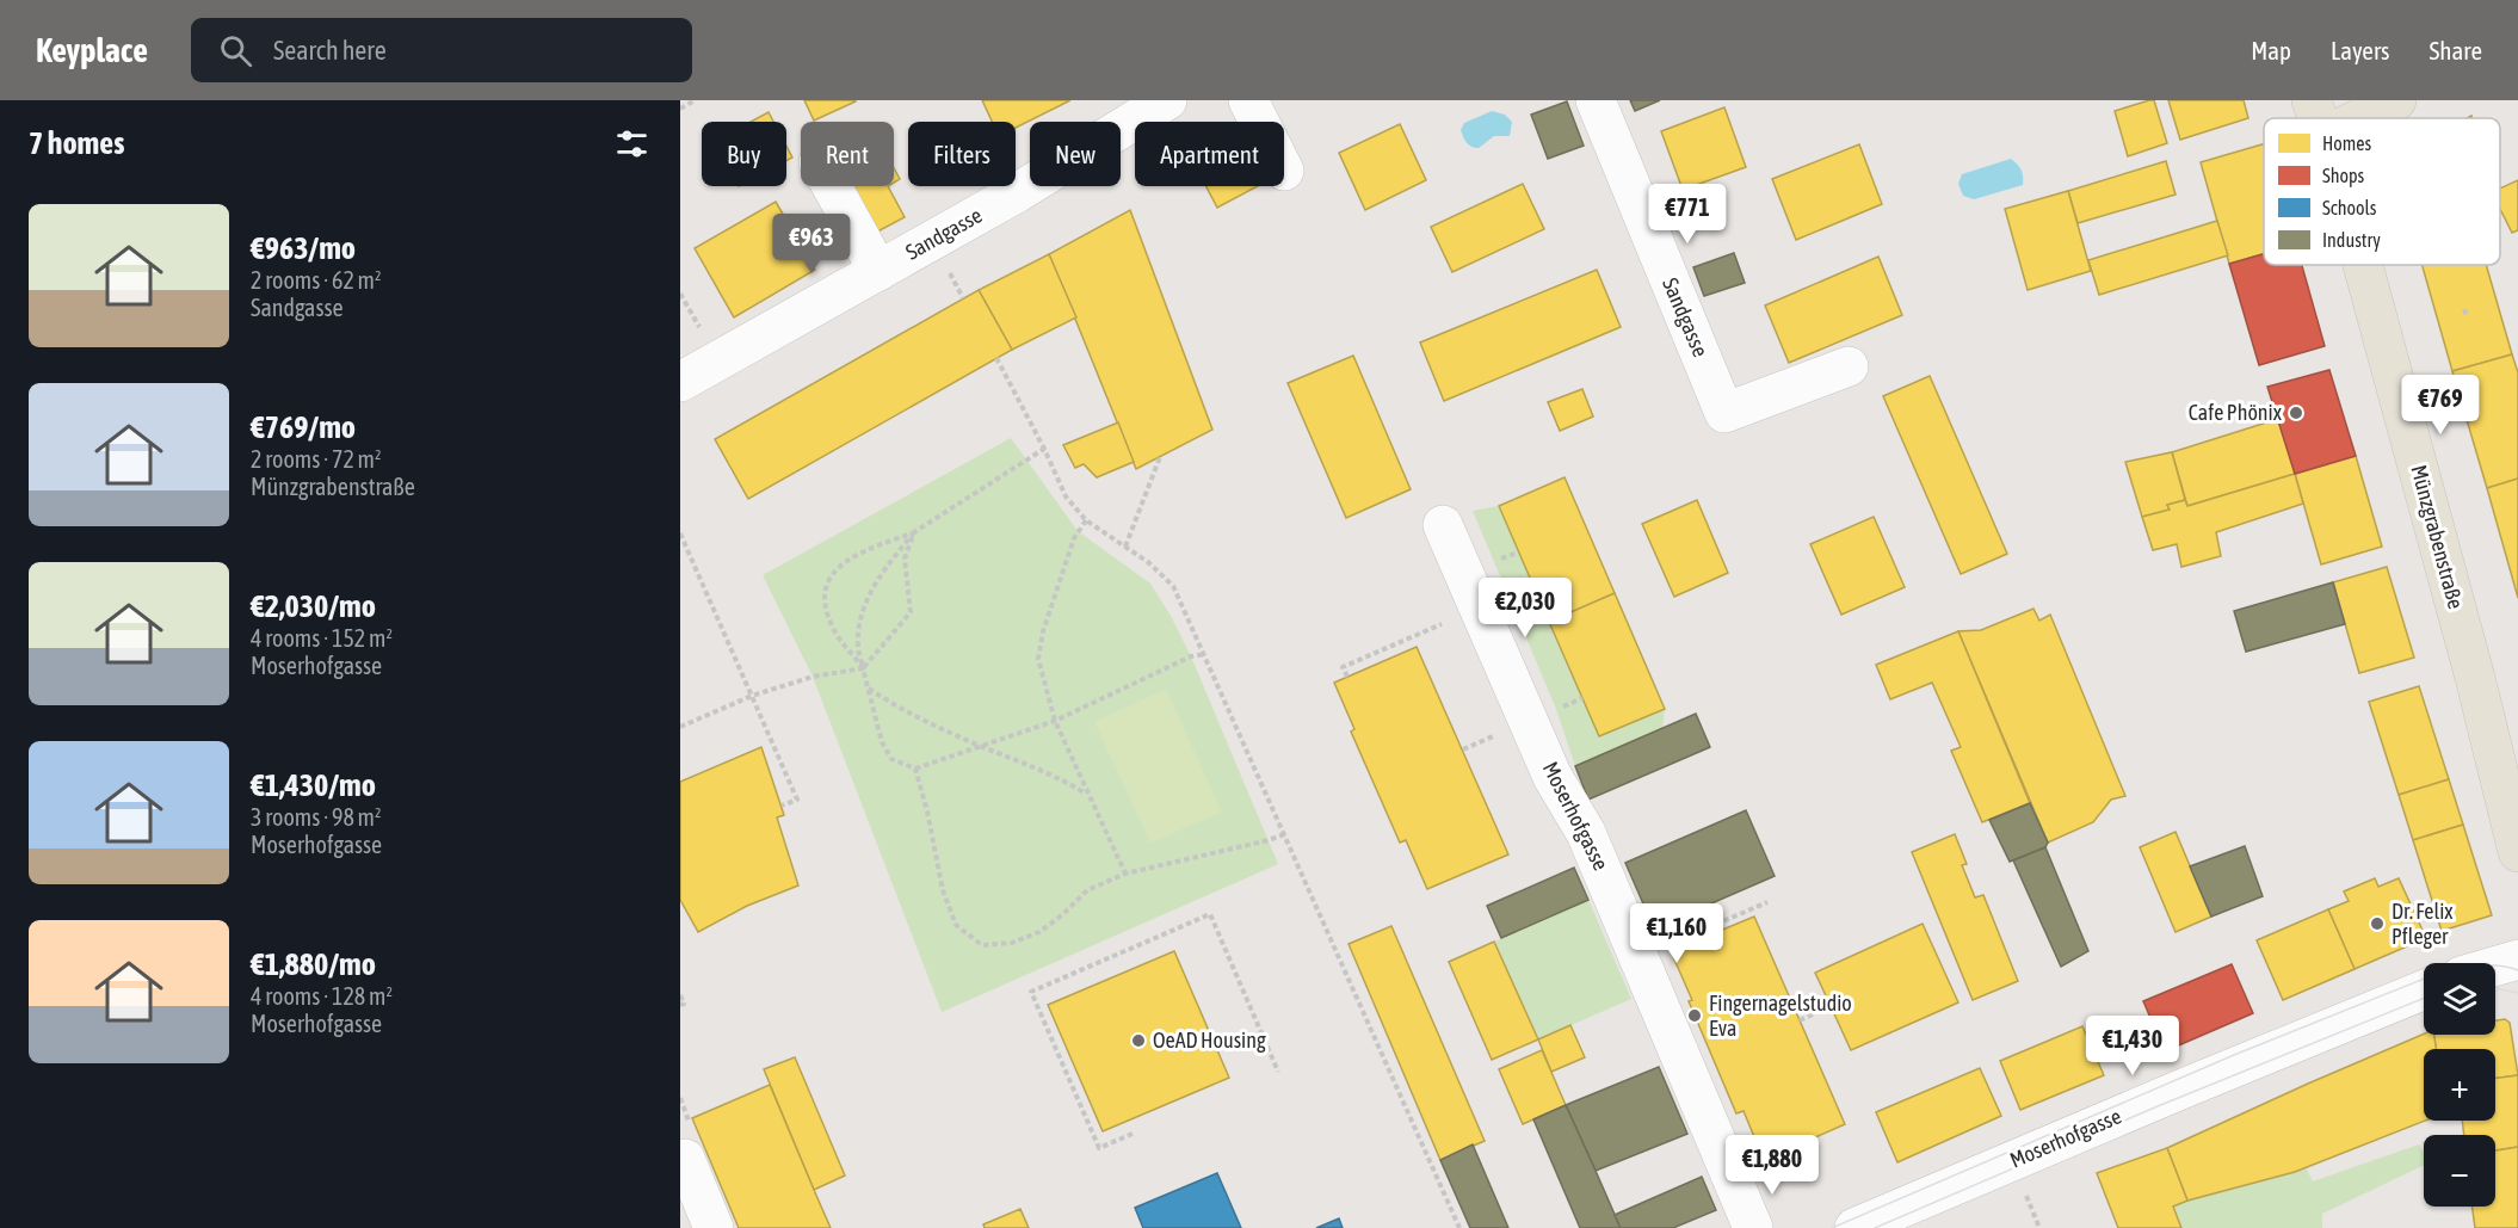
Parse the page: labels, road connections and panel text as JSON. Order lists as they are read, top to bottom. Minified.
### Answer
{"streets":{"main road":["Münzgrabenstraße"],"street":["Sandgasse","Moserhofgasse"]},"places":["Cafe Phönix","Dr. Felix Pfleger","Fingernagelstudio Eva","OeAD Housing"],"legend":["Homes","Shops","Schools","Industry"],"page":{"header":"Keyplace","search":"Search here","nav":["Map","Layers","Share"],"heading":"7 homes","chip":["Buy","Rent","Filters","New","Apartment"],"price":["€771","€963","€769","€2,030","€1,160","€1,430","€1,880"],"list":[{"name":"€963/mo","note":"2 rooms · 62 m² · Sandgasse"},{"name":"€769/mo","note":"2 rooms · 72 m² · Münzgrabenstraße"},{"name":"€2,030/mo","note":"4 rooms · 152 m² · Moserhofgasse"},{"name":"€1,430/mo","note":"3 rooms · 98 m² · Moserhofgasse"},{"name":"€1,880/mo","note":"4 rooms · 128 m² · Moserhofgasse"}],"map_buttons":["+","−"]}}
